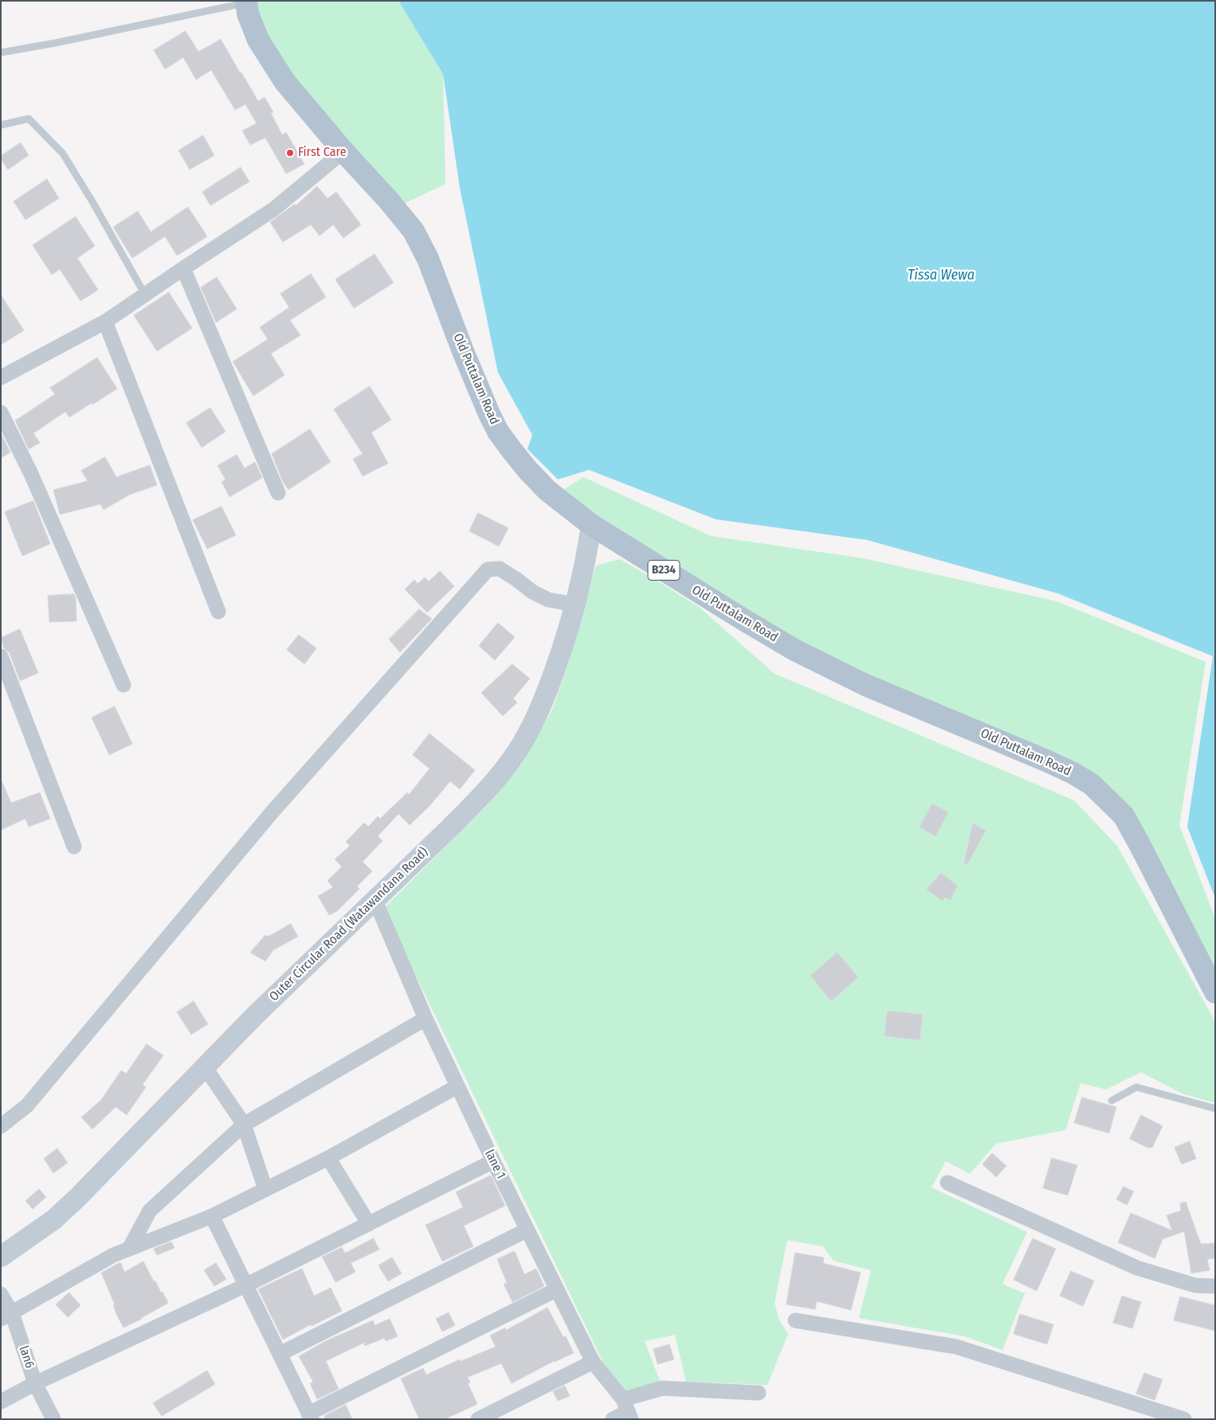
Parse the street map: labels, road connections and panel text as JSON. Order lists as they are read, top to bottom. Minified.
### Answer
{"streets":{"main road":["Old Puttalam Road","B234","Outer Circular Road (Watawandana Road)"],"street":["lane 1","lan6"]},"crossings":[["Old Puttalam Road","Outer Circular Road (Watawandana Road)"],["Outer Circular Road (Watawandana Road)","lane 1"]],"water":["Tissa Wewa"],"places":["First Care"]}
